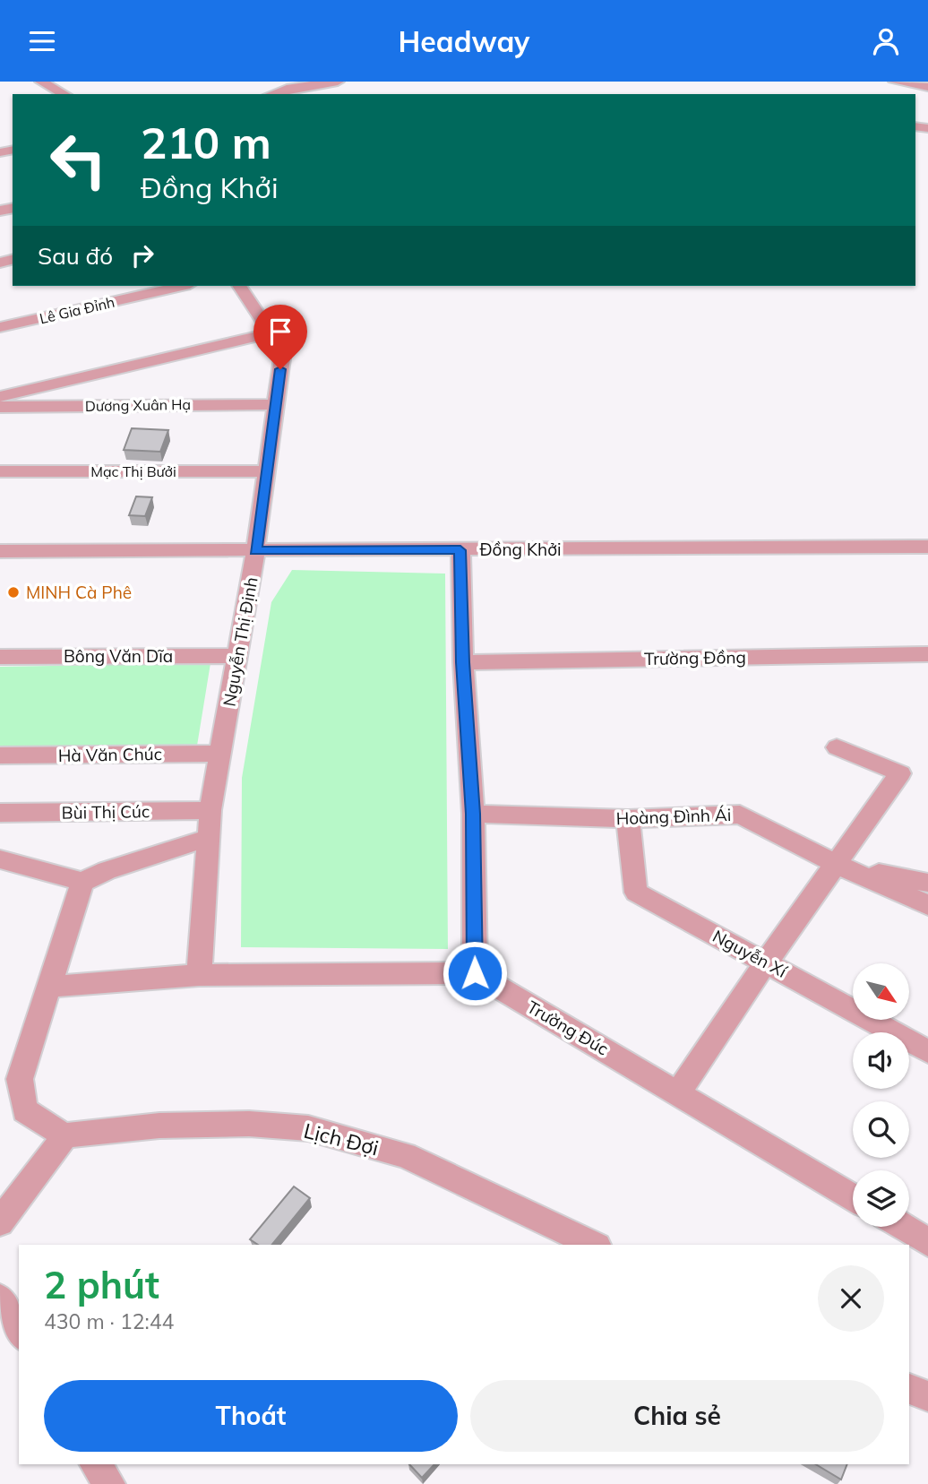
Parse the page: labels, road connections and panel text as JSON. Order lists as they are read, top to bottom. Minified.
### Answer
{"streets":{"street":["Lê Gia Đỉnh","Dương Xuân Hạ","Mạc Thị Bưởi","Đồng Khởi","Nguyễn Thị Định","Bông Văn Dĩa","Trường Đồng","Hà Văn Chúc","Bùi Thị Cúc","Hoàng Đình Ái","Nguyễn Xí","Trường Đúc","Lịch Đợi"]},"crossings":[["Dương Xuân Hạ","Nguyễn Thị Định"],["Mạc Thị Bưởi","Nguyễn Thị Định"],["Đồng Khởi","Nguyễn Thị Định"],["Nguyễn Thị Định","Bông Văn Dĩa"],["Nguyễn Thị Định","Hà Văn Chúc"],["Nguyễn Thị Định","Bùi Thị Cúc"],["Hoàng Đình Ái","Nguyễn Xí"]],"places":["MINH Cà Phê"],"north":"bottom right","page":{"header":"Headway","turn":["210 m","Đồng Khởi"],"then":"Sau đó","heading":["2 phút","430 m · 12:44"],"buttons":["Thoát","Chia sẻ"]}}
